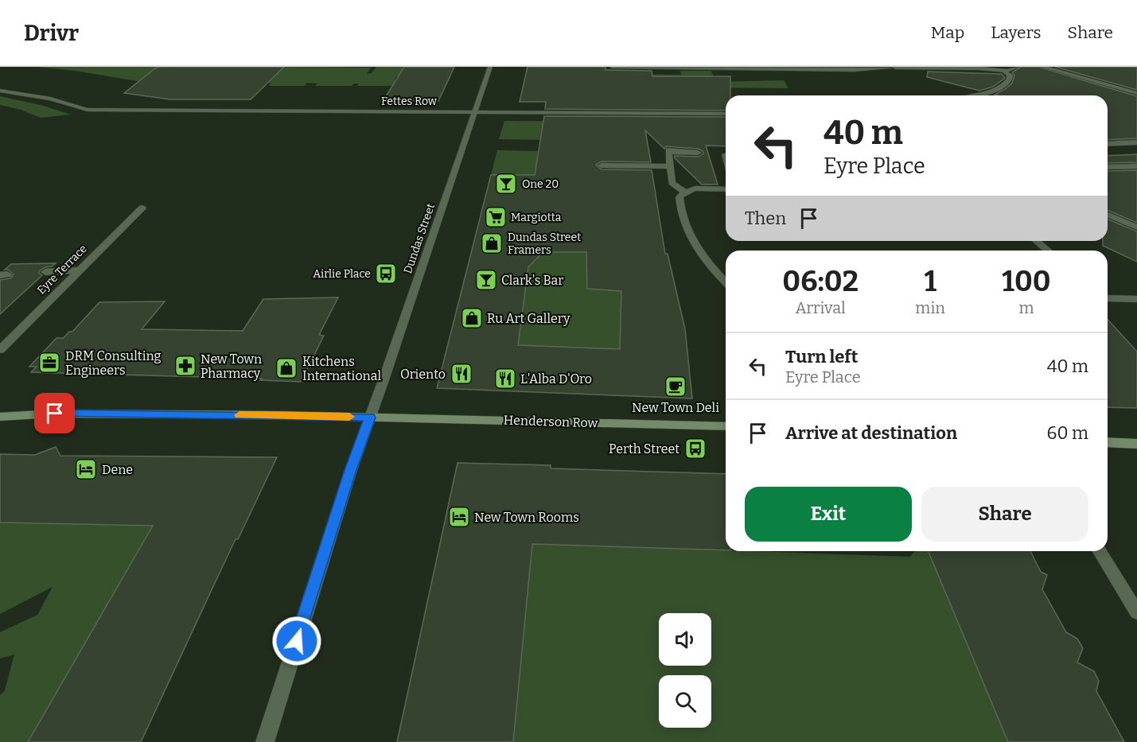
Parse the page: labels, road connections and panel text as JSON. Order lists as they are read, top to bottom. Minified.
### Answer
{"streets":{"main road":["Henderson Row"],"street":["Fettes Row","Dundas Street","Eyre Terrace"]},"crossings":[["Fettes Row","Dundas Street"],["Dundas Street","Henderson Row"]],"places":{"bar":["One 20","Clark's Bar"],"supermarket":["Margiotta"],"shop":["Dundas Street Framers","Ru Art Gallery","Kitchens International"],"bus stop":["Airlie Place","Perth Street"],"office":["DRM Consulting Engineers"],"pharmacy":["New Town Pharmacy"],"restaurant":["Oriento","L'Alba D'Oro"],"cafe":["New Town Deli"],"hotel":["Dene","New Town Rooms"]},"page":{"header":"Drivr","nav":["Map","Layers","Share"],"turn":["40 m","Eyre Place"],"then":"Then","eta":["06:02","Arrival","1","min","100","m"],"list":[{"name":"Turn left","note":"Eyre Place","value":"40 m"},{"name":"Arrive at destination","value":"60 m"}],"buttons":["Exit","Share"]}}
